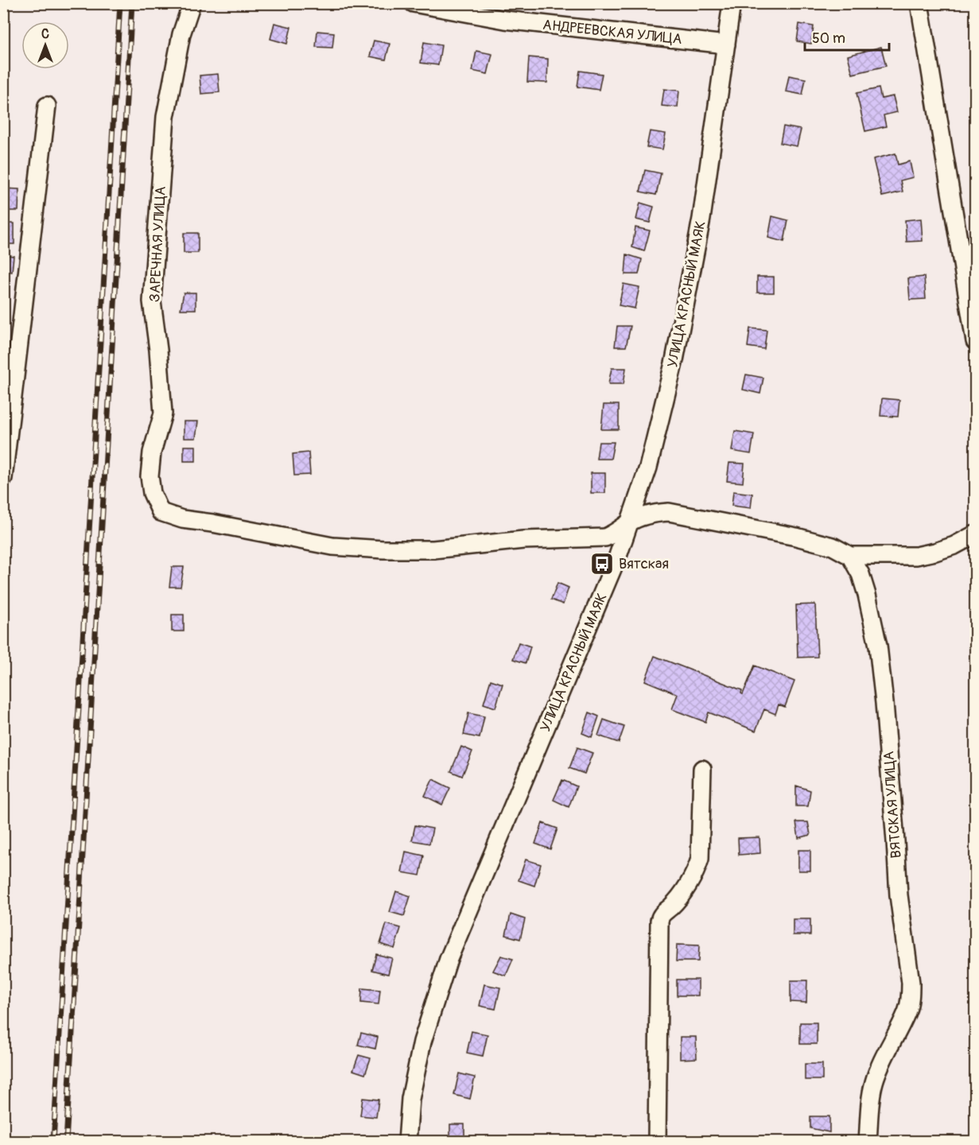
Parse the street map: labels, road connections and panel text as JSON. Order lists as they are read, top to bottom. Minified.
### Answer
{"streets":{"street":["АНДРЕЕВСКАЯ УЛИЦА","ЗАРЕЧНАЯ УЛИЦА","УЛИЦА КРАСНЫЙ МАЯК","ВЯТСКАЯ УЛИЦА"]},"crossings":[["АНДРЕЕВСКАЯ УЛИЦА","УЛИЦА КРАСНЫЙ МАЯК"],["ЗАРЕЧНАЯ УЛИЦА","УЛИЦА КРАСНЫЙ МАЯК"]],"places":{"bus stop":["Вятская"]},"scale_bar":"50 m","north":"top"}
